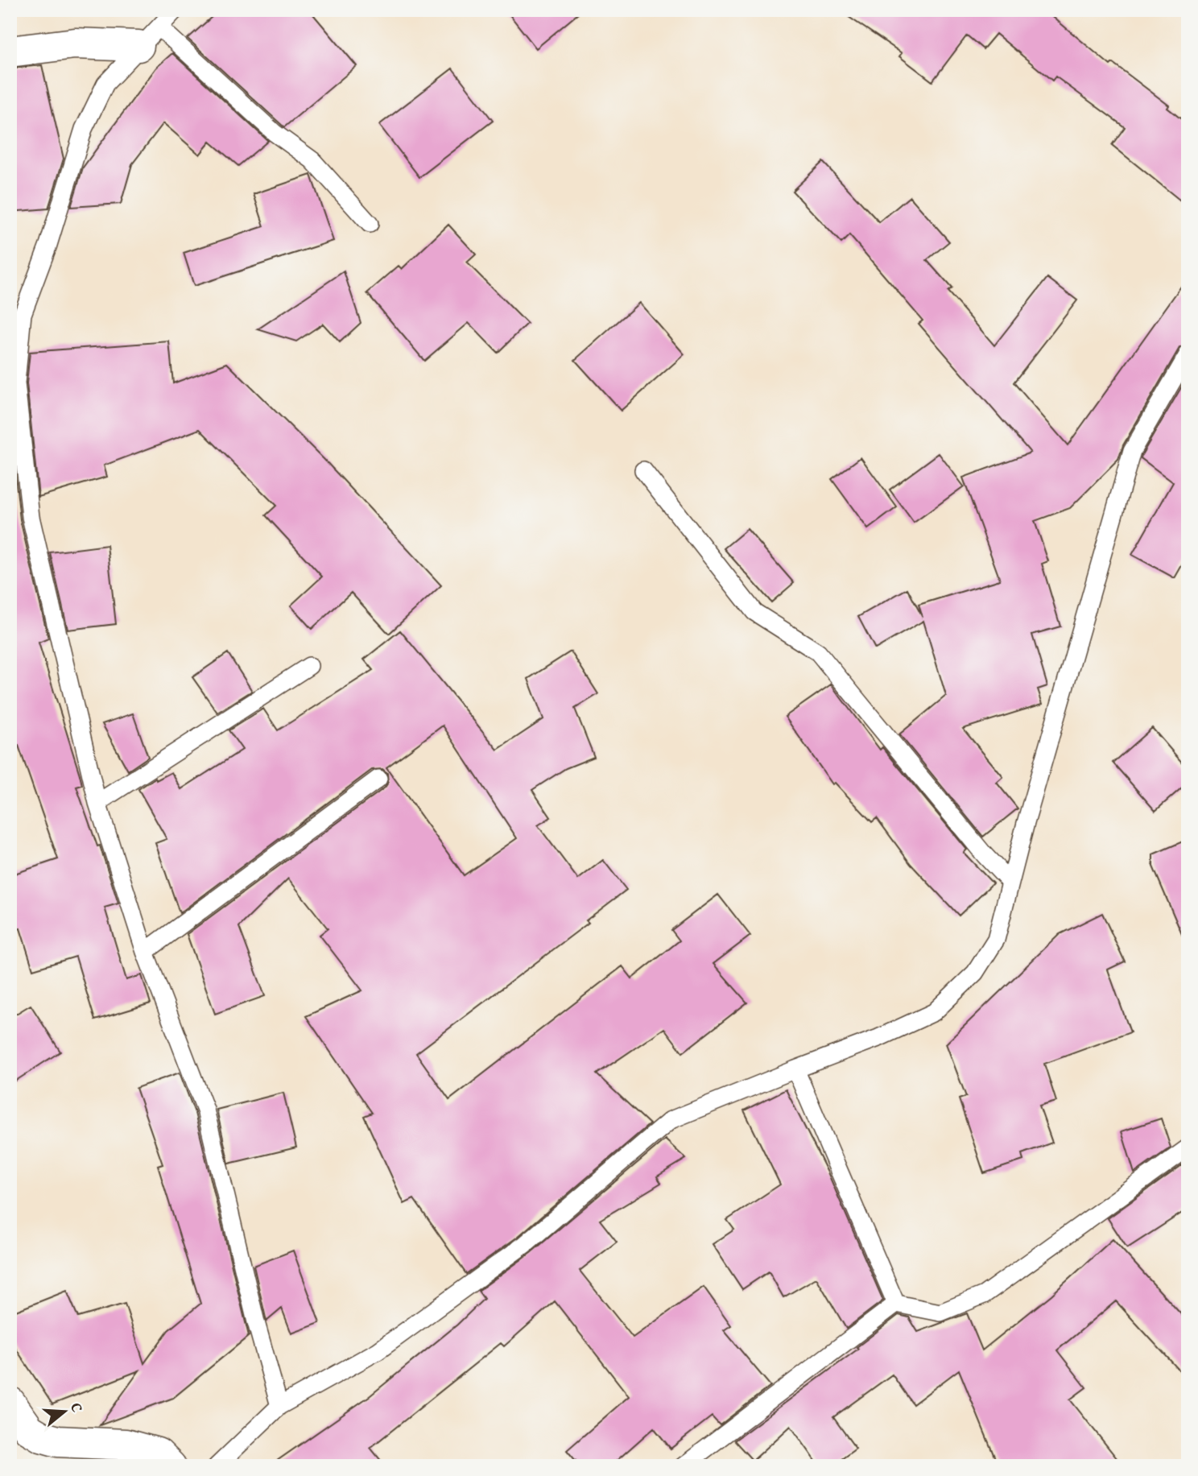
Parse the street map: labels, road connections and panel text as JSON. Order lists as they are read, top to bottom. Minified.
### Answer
{"north":"right"}
